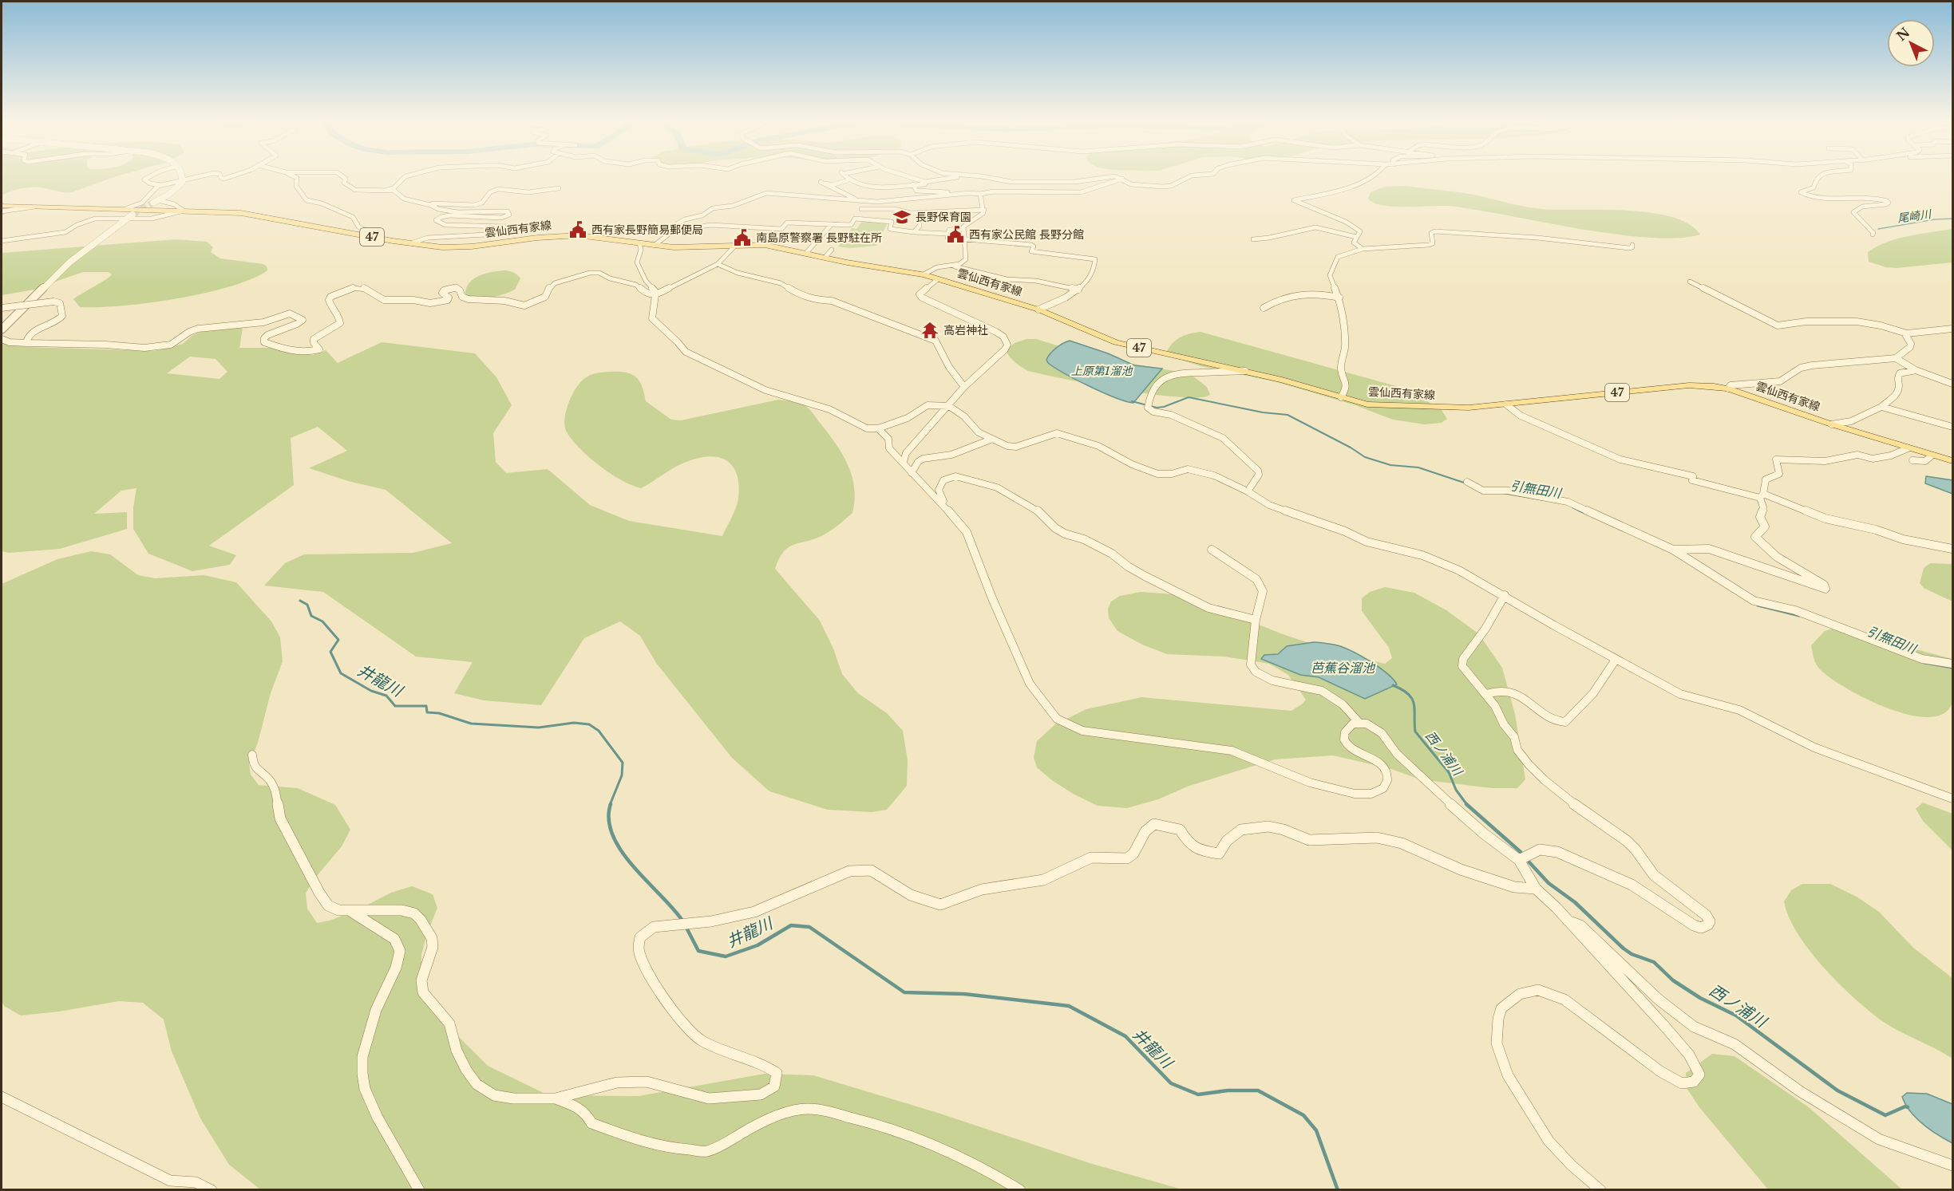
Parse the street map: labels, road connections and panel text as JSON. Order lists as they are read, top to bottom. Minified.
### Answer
{"streets":{"main road":["雲仙西有家線","47"]},"water":["尾崎川","上原第1溜池","引無田川","芭蕉谷溜池","井龍川","西ノ浦川"],"places":{"school or university":["長野保育園"],"public building":["西有家長野簡易郵便局","西有家公民館 長野分館","南島原警察署 長野駐在所"],"temple":["高岩神社"]},"north":"top left"}
